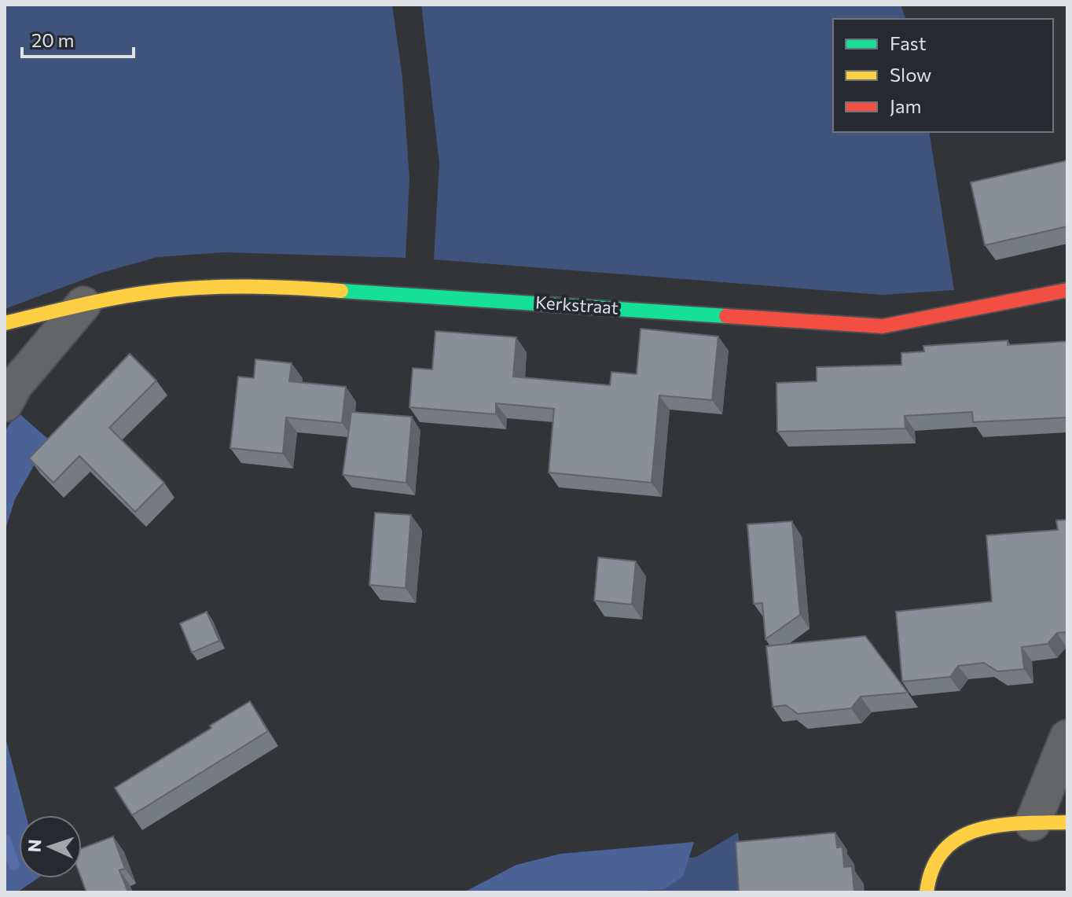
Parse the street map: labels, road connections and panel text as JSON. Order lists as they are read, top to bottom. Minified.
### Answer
{"streets":{"street":["Kerkstraat"]},"legend":["Fast","Slow","Jam"],"scale_bar":"20 m","north":"left"}
